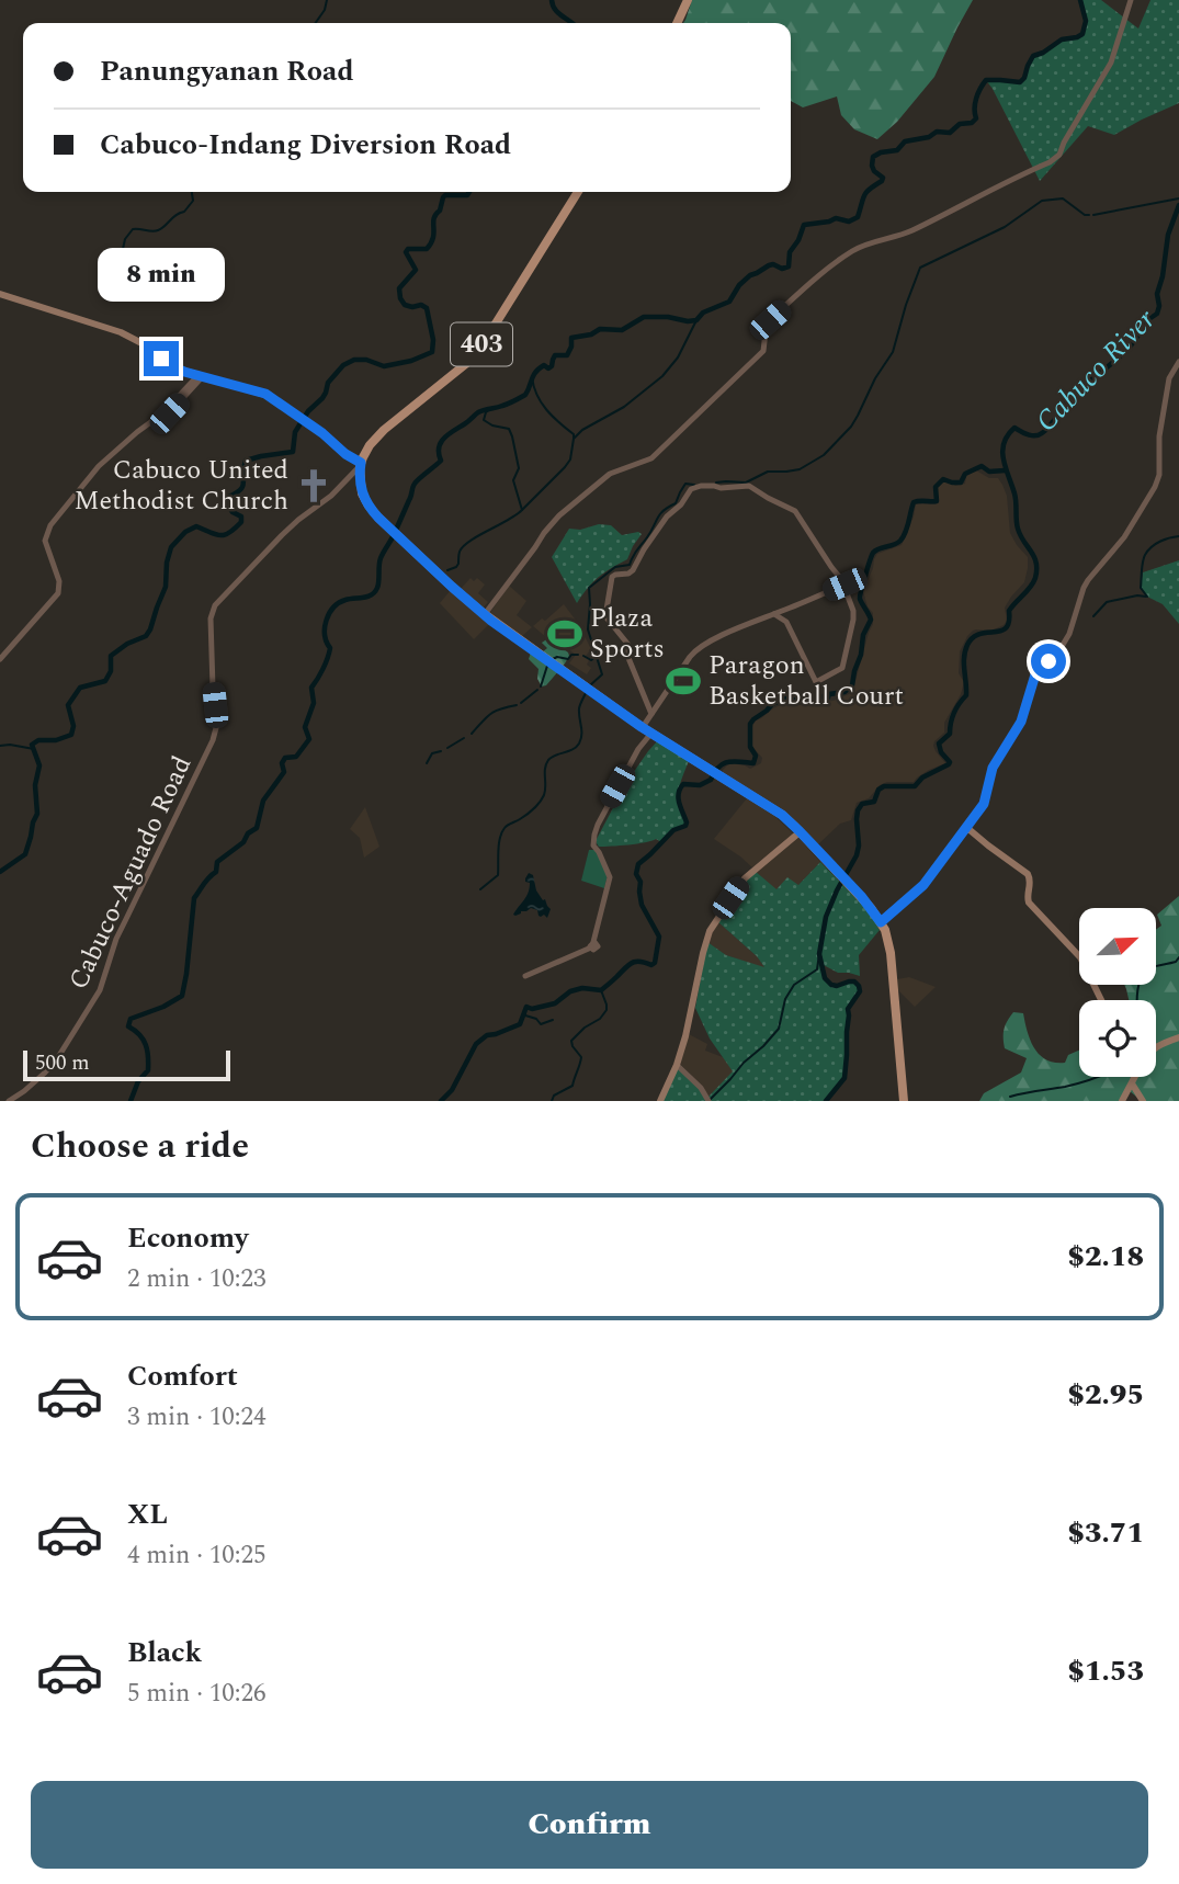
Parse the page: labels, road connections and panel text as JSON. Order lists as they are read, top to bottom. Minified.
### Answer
{"streets":{"main road":["403"],"street":["Cabuco-Aguado Road"]},"crossings":[["403","Cabuco-Aguado Road"]],"water":["Cabuco River"],"places":{"church":["Cabuco United Methodist Church"],"sports":["Plaza Sports","Paragon Basketball Court"]},"scale_bar":"500 m","north":"top right","page":{"banner":["Panungyanan Road","Cabuco-Indang Diversion Road"],"bubble":"8 min","scale":"500 m","heading":"Choose a ride","list":[{"name":"Economy","note":"2 min · 10:23","value":"$2.18"},{"name":"Comfort","note":"3 min · 10:24","value":"$2.95"},{"name":"XL","note":"4 min · 10:25","value":"$3.71"},{"name":"Black","note":"5 min · 10:26","value":"$1.53"}],"buttons":"Confirm"}}
